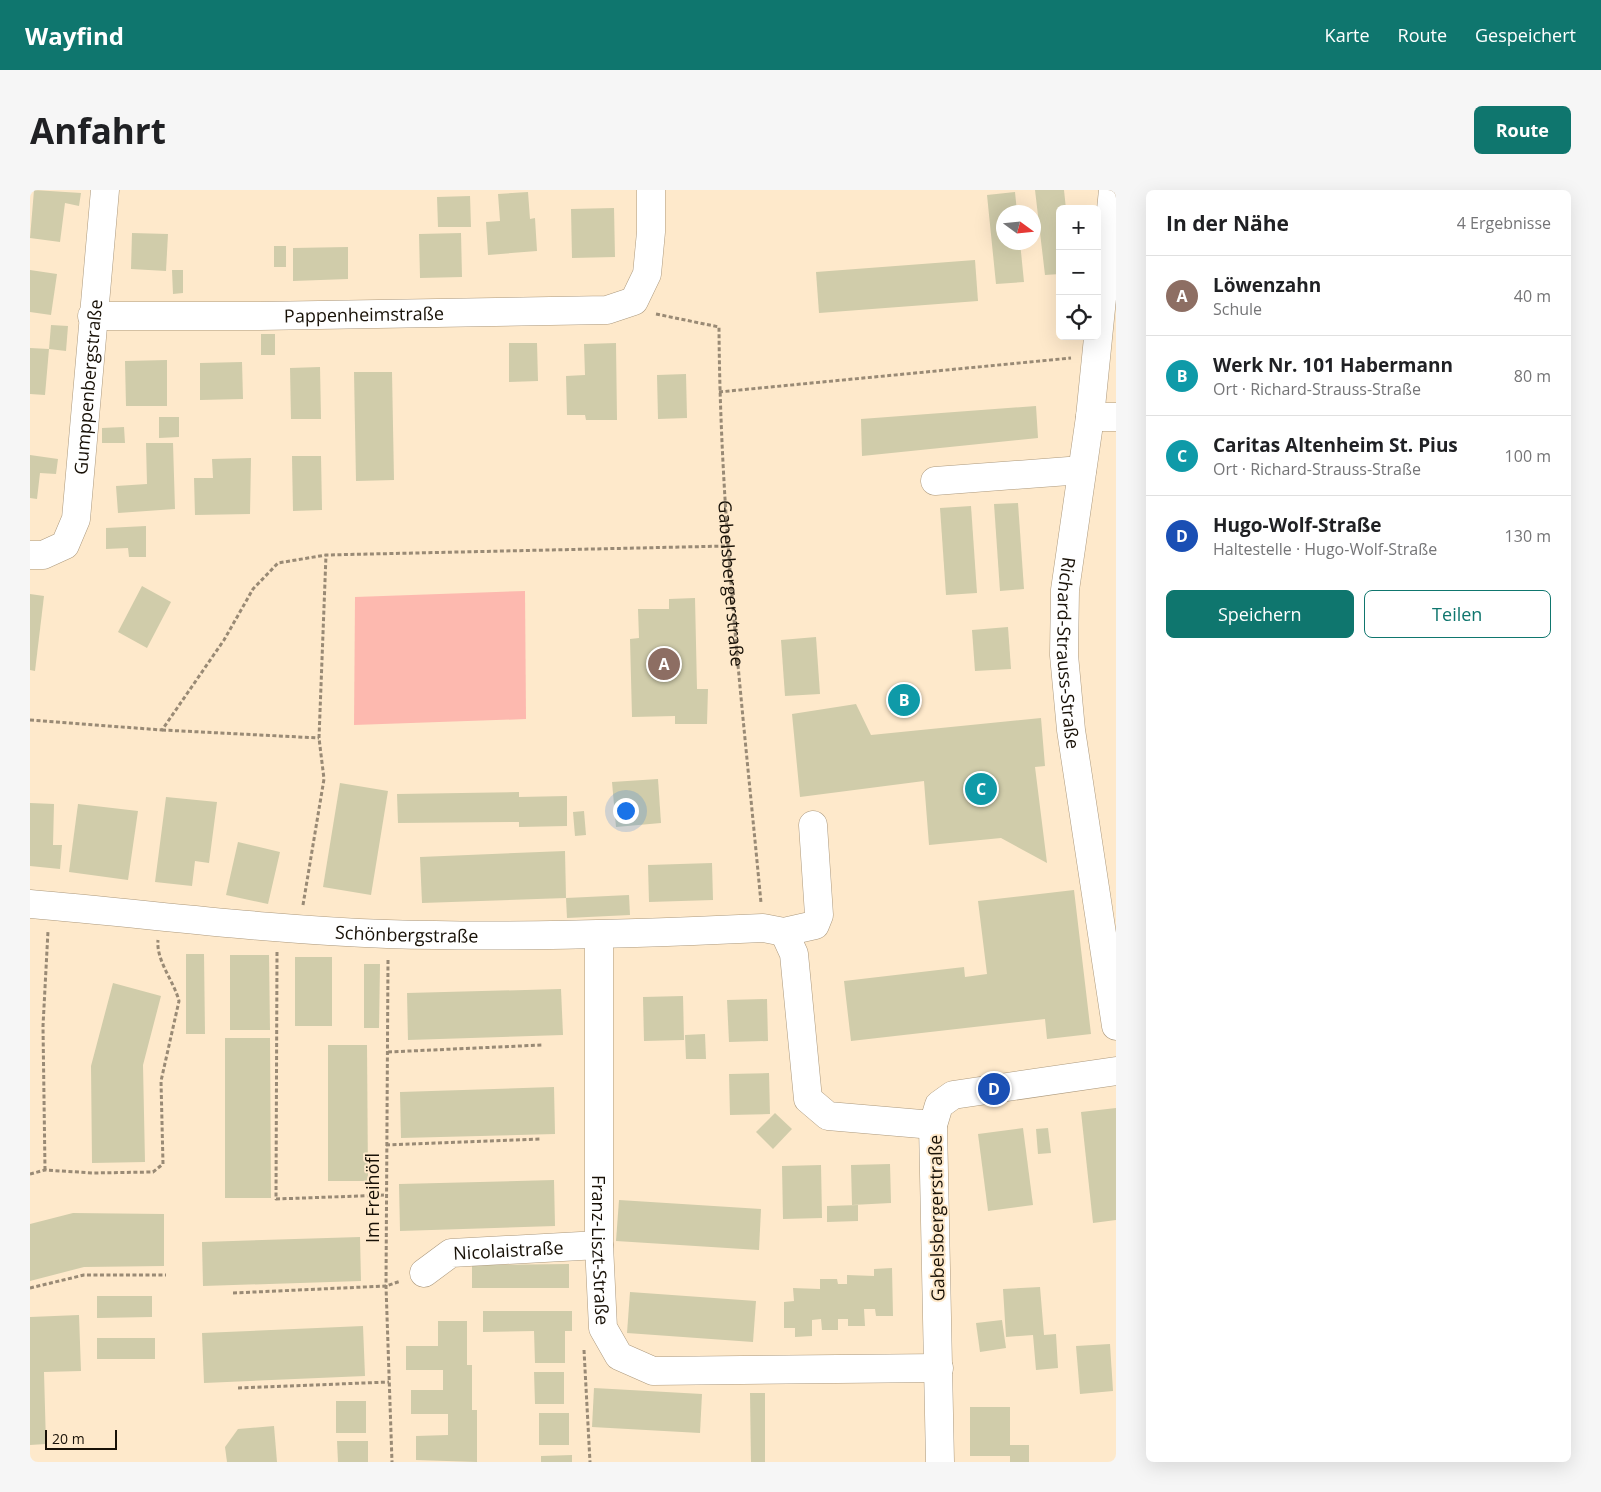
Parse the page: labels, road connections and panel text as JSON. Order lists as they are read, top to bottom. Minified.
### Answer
{"streets":{"street":["Pappenheimstraße","Gumppenbergstraße","Gabelsbergerstraße","Richard-Strauss-Straße","Schönbergstraße","Franz-Liszt-Straße","Nicolaistraße"],"path":["Im Freihöfl"]},"crossings":[["Pappenheimstraße","Gumppenbergstraße"],["Pappenheimstraße","Gabelsbergerstraße"],["Gabelsbergerstraße","Schönbergstraße"],["Gabelsbergerstraße","Franz-Liszt-Straße"],["Schönbergstraße","Im Freihöfl"],["Schönbergstraße","Franz-Liszt-Straße"],["Franz-Liszt-Straße","Nicolaistraße"]],"scale_bar":"20 m","north":"right","page":{"header":"Wayfind","nav":["Karte","Route","Gespeichert"],"buttons":["Route",["Speichern","Teilen"]],"title":"Anfahrt","heading":["In der Nähe","4 Ergebnisse"],"map_buttons":["+","−"],"list":[{"mark":"A","name":"Löwenzahn","note":"Schule","value":"40 m"},{"mark":"B","name":"Werk Nr. 101 Habermann","note":"Ort · Richard-Strauss-Straße","value":"80 m"},{"mark":"C","name":"Caritas Altenheim St. Pius","note":"Ort · Richard-Strauss-Straße","value":"100 m"},{"mark":"D","name":"Hugo-Wolf-Straße","note":"Haltestelle · Hugo-Wolf-Straße","value":"130 m"}],"pins":["A","B","C","D"],"scale":"20 m"}}
